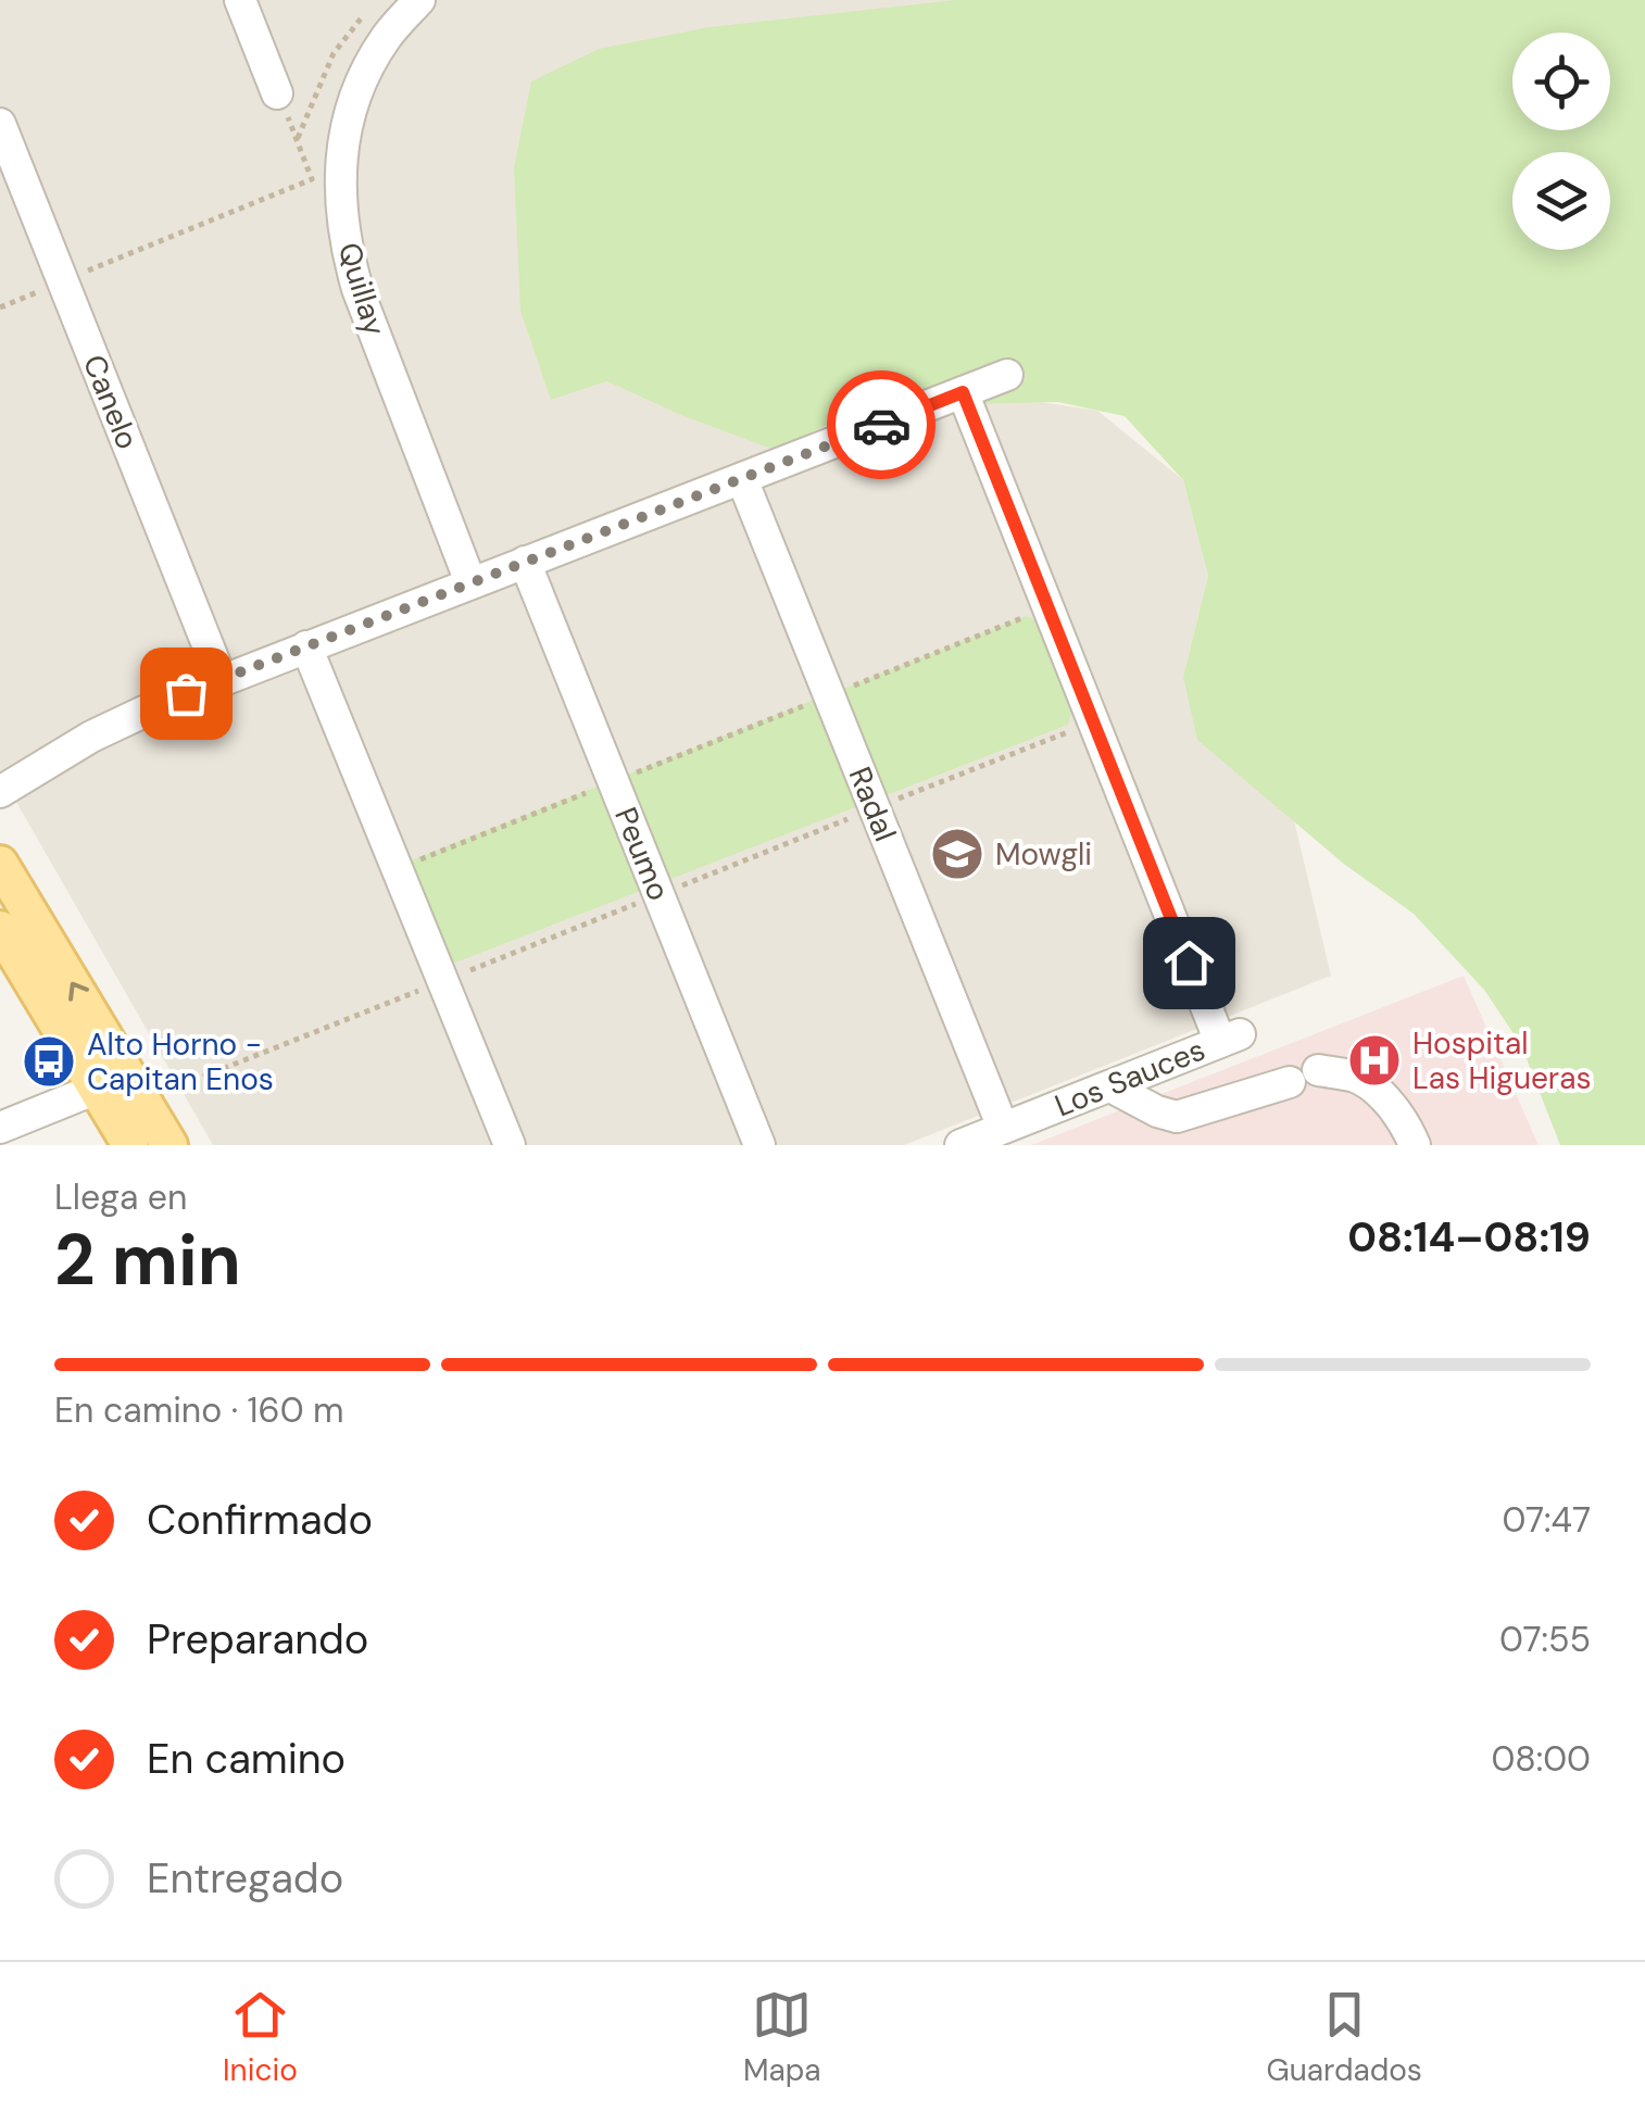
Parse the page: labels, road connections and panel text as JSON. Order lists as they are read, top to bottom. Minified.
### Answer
{"streets":{"street":["Quillay","Canelo","Radal","Peumo","Los Sauces"]},"crossings":[["Radal","Los Sauces"]],"places":{"school or university":["Mowgli"],"hospital":["Hospital Las Higueras"],"bus stop":["Alto Horno - Capitan Enos"]},"page":{"heading":["2 min","Llega en","08:14–08:19"],"bar":"En camino · 160 m","list":[["Confirmado","07:47"],["Preparando","07:55"],["En camino","08:00"],"Entregado"],"tabs":["Inicio","Mapa","Guardados"]}}
